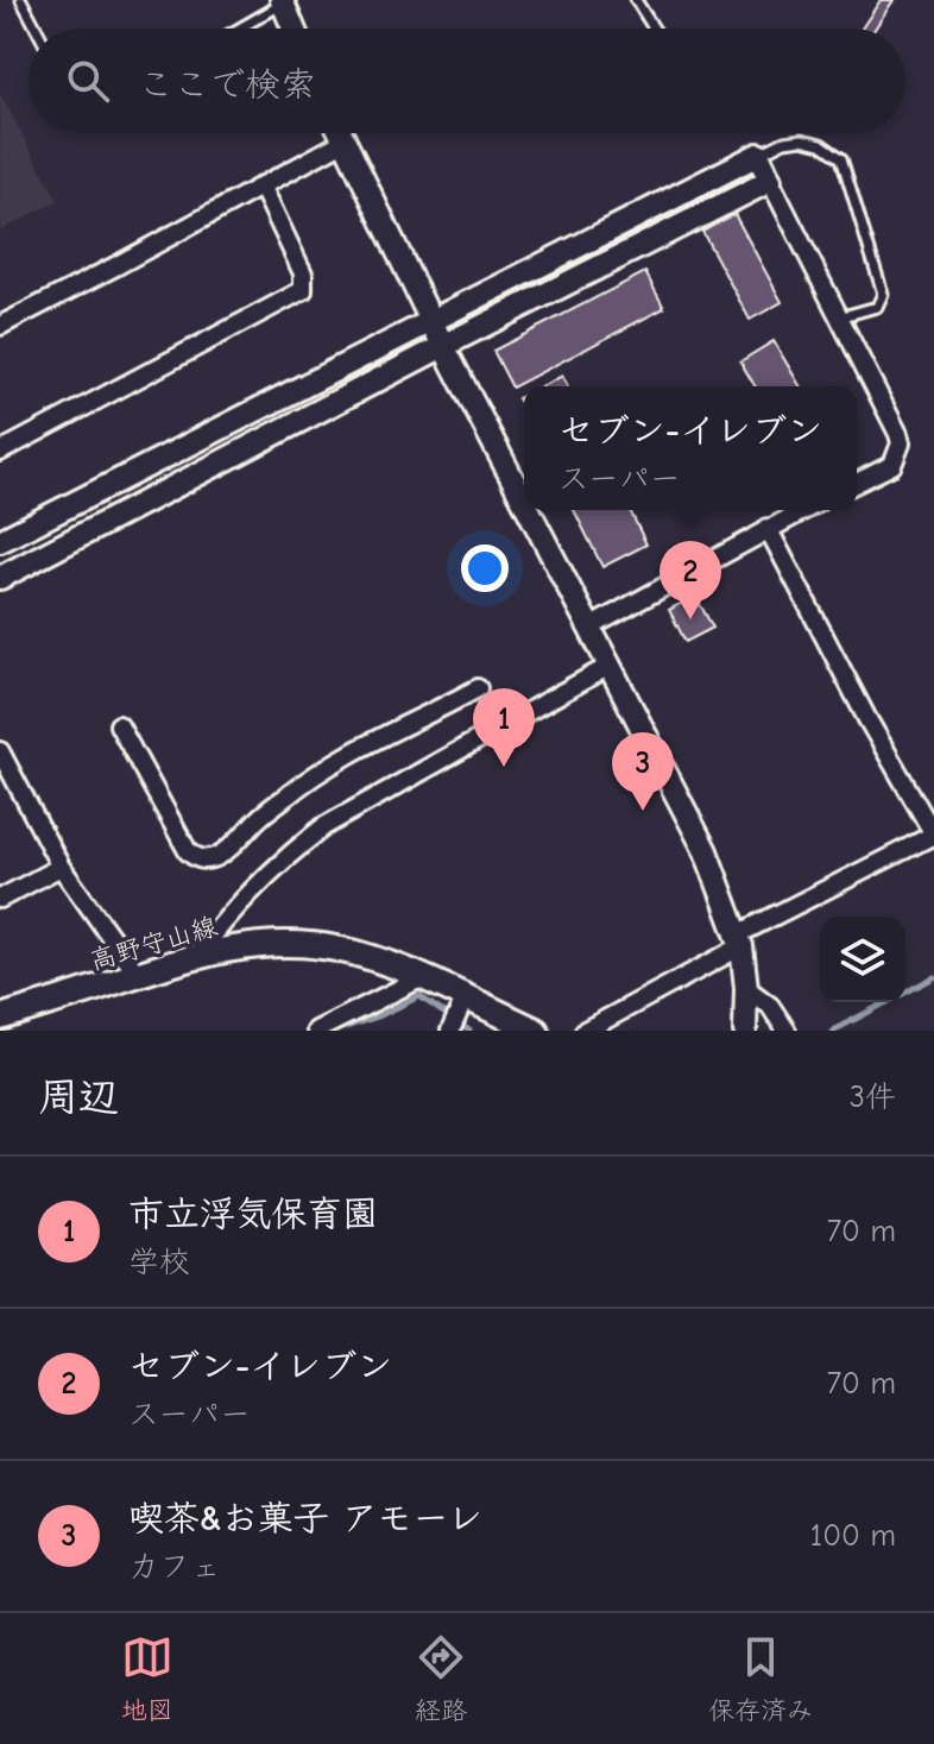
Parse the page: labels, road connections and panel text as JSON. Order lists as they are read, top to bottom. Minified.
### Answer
{"streets":{"main road":["高野守山線"]},"page":{"search":"ここで検索","popup":["セブン-イレブン","スーパー"],"pins":["2","1","3"],"heading":["周辺","3件"],"list":[{"mark":"1","name":"市立浮気保育園","note":"学校","value":"70 m"},{"mark":"2","name":"セブン-イレブン","note":"スーパー","value":"70 m"},{"mark":"3","name":"喫茶&お菓子 アモーレ","note":"カフェ","value":"100 m"}],"nav":["地図","経路","保存済み"]}}
